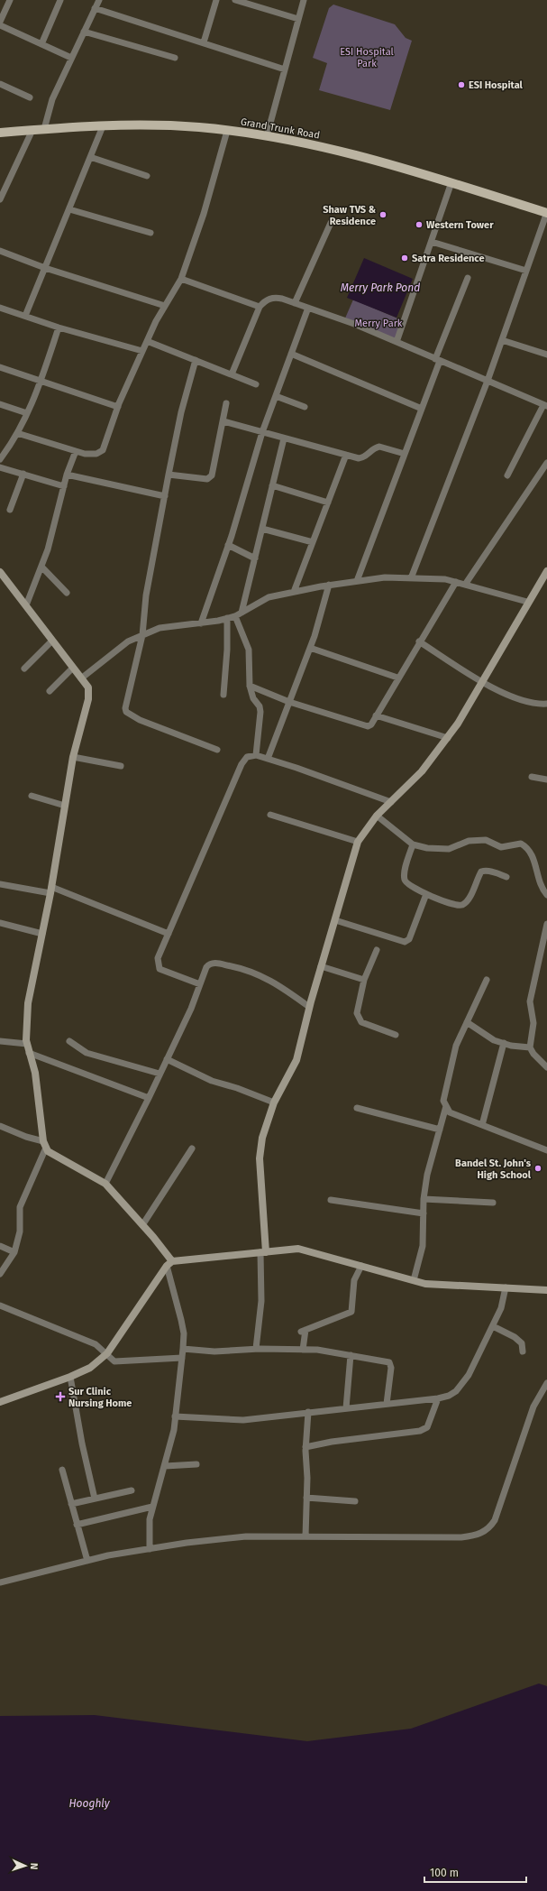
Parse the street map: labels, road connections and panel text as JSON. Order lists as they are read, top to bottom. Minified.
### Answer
{"streets":{"main road":["Grand Trunk Road"]},"water":["Merry Park Pond","Hooghly"],"parks":["ESI Hospital Park","Merry Park"],"places":{"other":["ESI Hospital","Shaw TVS & Residence","Western Tower","Satra Residence","Bandel St. John's High School"],"health":["Sur Clinic Nursing Home"]},"scale_bar":"100 m","north":"right"}
